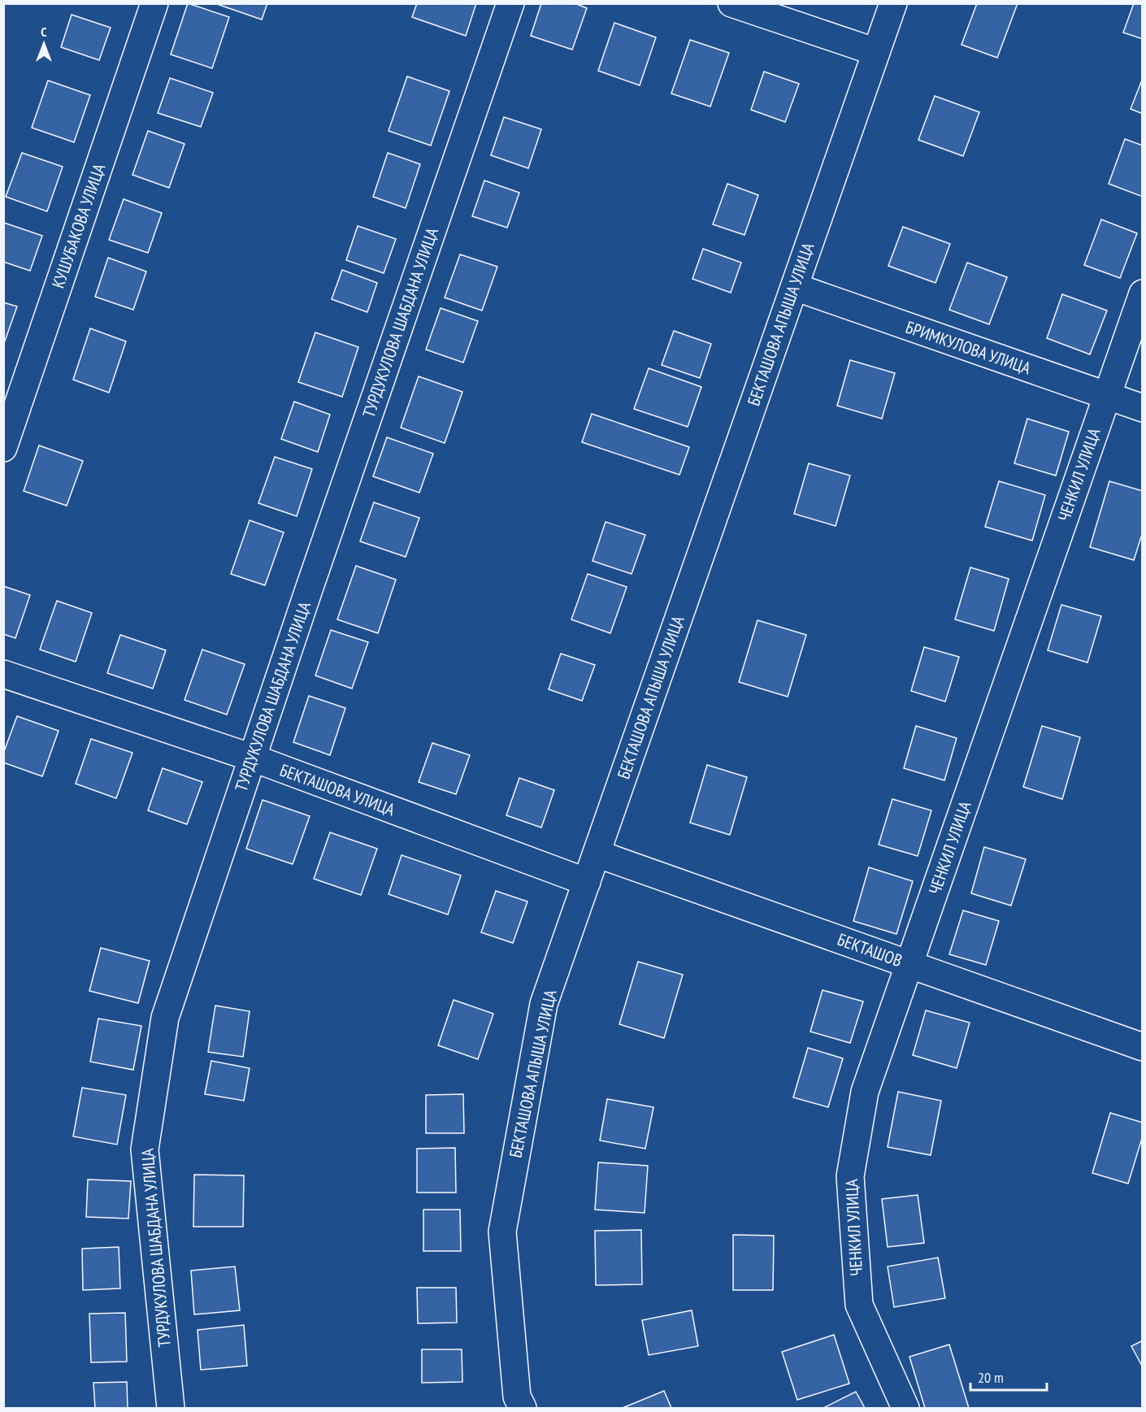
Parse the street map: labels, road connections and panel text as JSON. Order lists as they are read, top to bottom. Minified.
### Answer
{"streets":{"street":["КУШУБАКОВА УЛИЦА","ТУРДУКУЛОВА ШАБДАНА УЛИЦА","БЕКТАШОВА АПЫША УЛИЦА","БРИМКУЛОВА УЛИЦА","ЧЕНКИЛ УЛИЦА","БЕКТАШОВА УЛИЦА","БЕКТАШОВ"]},"crossings":[["ТУРДУКУЛОВА ШАБДАНА УЛИЦА","БЕКТАШОВА УЛИЦА"],["БЕКТАШОВА АПЫША УЛИЦА","БРИМКУЛОВА УЛИЦА"],["БЕКТАШОВА АПЫША УЛИЦА","БЕКТАШОВА УЛИЦА"],["БЕКТАШОВА АПЫША УЛИЦА","БЕКТАШОВ"],["БРИМКУЛОВА УЛИЦА","ЧЕНКИЛ УЛИЦА"],["ЧЕНКИЛ УЛИЦА","БЕКТАШОВ"]],"scale_bar":"20 m","north":"top"}
